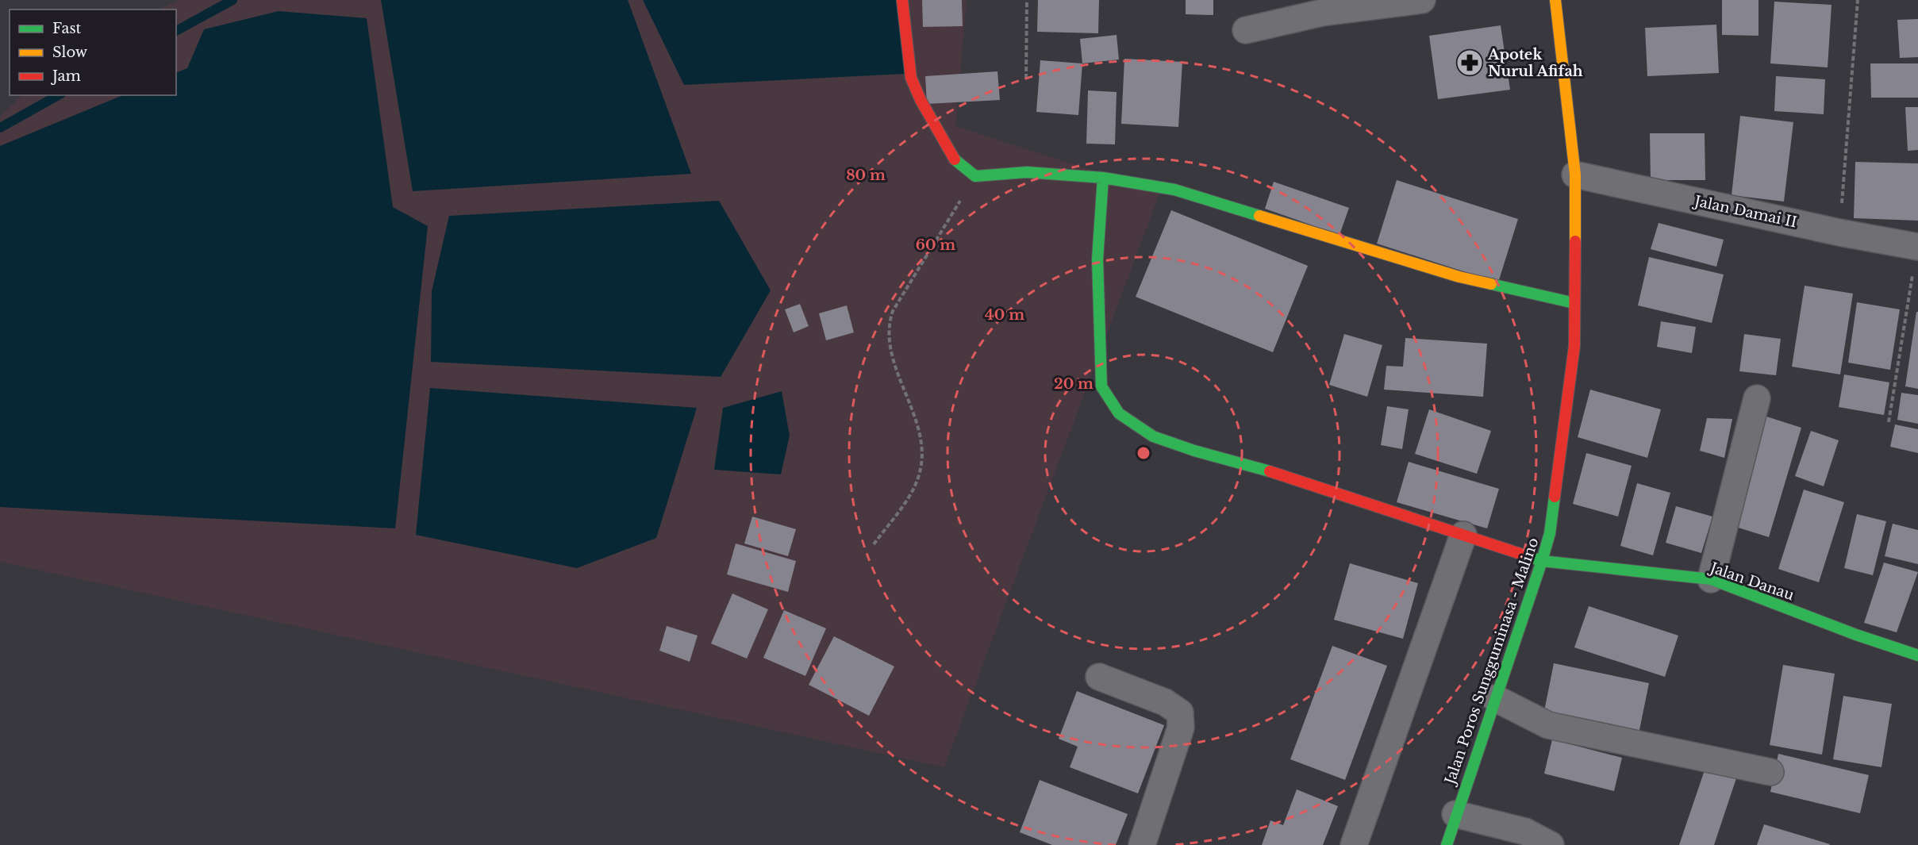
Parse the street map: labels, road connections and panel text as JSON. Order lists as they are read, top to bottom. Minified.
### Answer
{"streets":{"street":["Jalan Damai II","Jalan Danau","Jalan Poros Sungguminasa - Malino"]},"crossings":[["Jalan Damai II","Jalan Poros Sungguminasa - Malino"],["Jalan Danau","Jalan Poros Sungguminasa - Malino"]],"places":{"pharmacy":["Apotek Nurul Afifah"]},"legend":["Fast","Slow","Jam"],"rings":["80 m","60 m","40 m","20 m"]}
